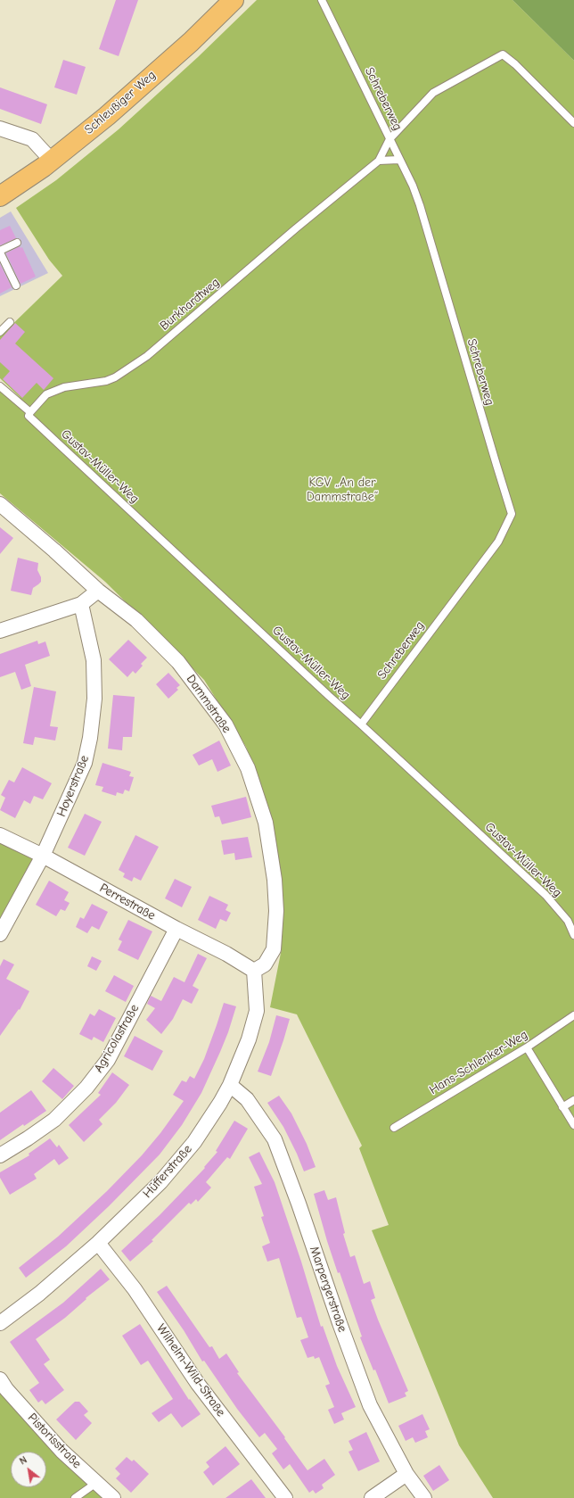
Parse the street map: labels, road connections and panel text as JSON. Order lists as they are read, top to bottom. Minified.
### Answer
{"streets":{"main road":["Schleußiger Weg"],"street":["Dammstraße","Hoyerstraße","Perrestraße","Agricolastraße","Hüfferstraße","Marpergerstraße","Wilhelm-Wild-Straße","Pistorisstraße"],"lane":["Schreberweg","Burkhardtweg","Gustav-Müller-Weg","Hans-Schlenker-Weg"]},"crossings":[["Schreberweg","Burkhardtweg"],["Schreberweg","Gustav-Müller-Weg"],["Burkhardtweg","Gustav-Müller-Weg"],["Dammstraße","Perrestraße"],["Dammstraße","Hüfferstraße"],["Hoyerstraße","Perrestraße"],["Perrestraße","Agricolastraße"],["Perrestraße","Hüfferstraße"],["Hüfferstraße","Marpergerstraße"],["Hüfferstraße","Wilhelm-Wild-Straße"]],"parks":["KGV „An der Dammstraße“"],"north":"top left"}
